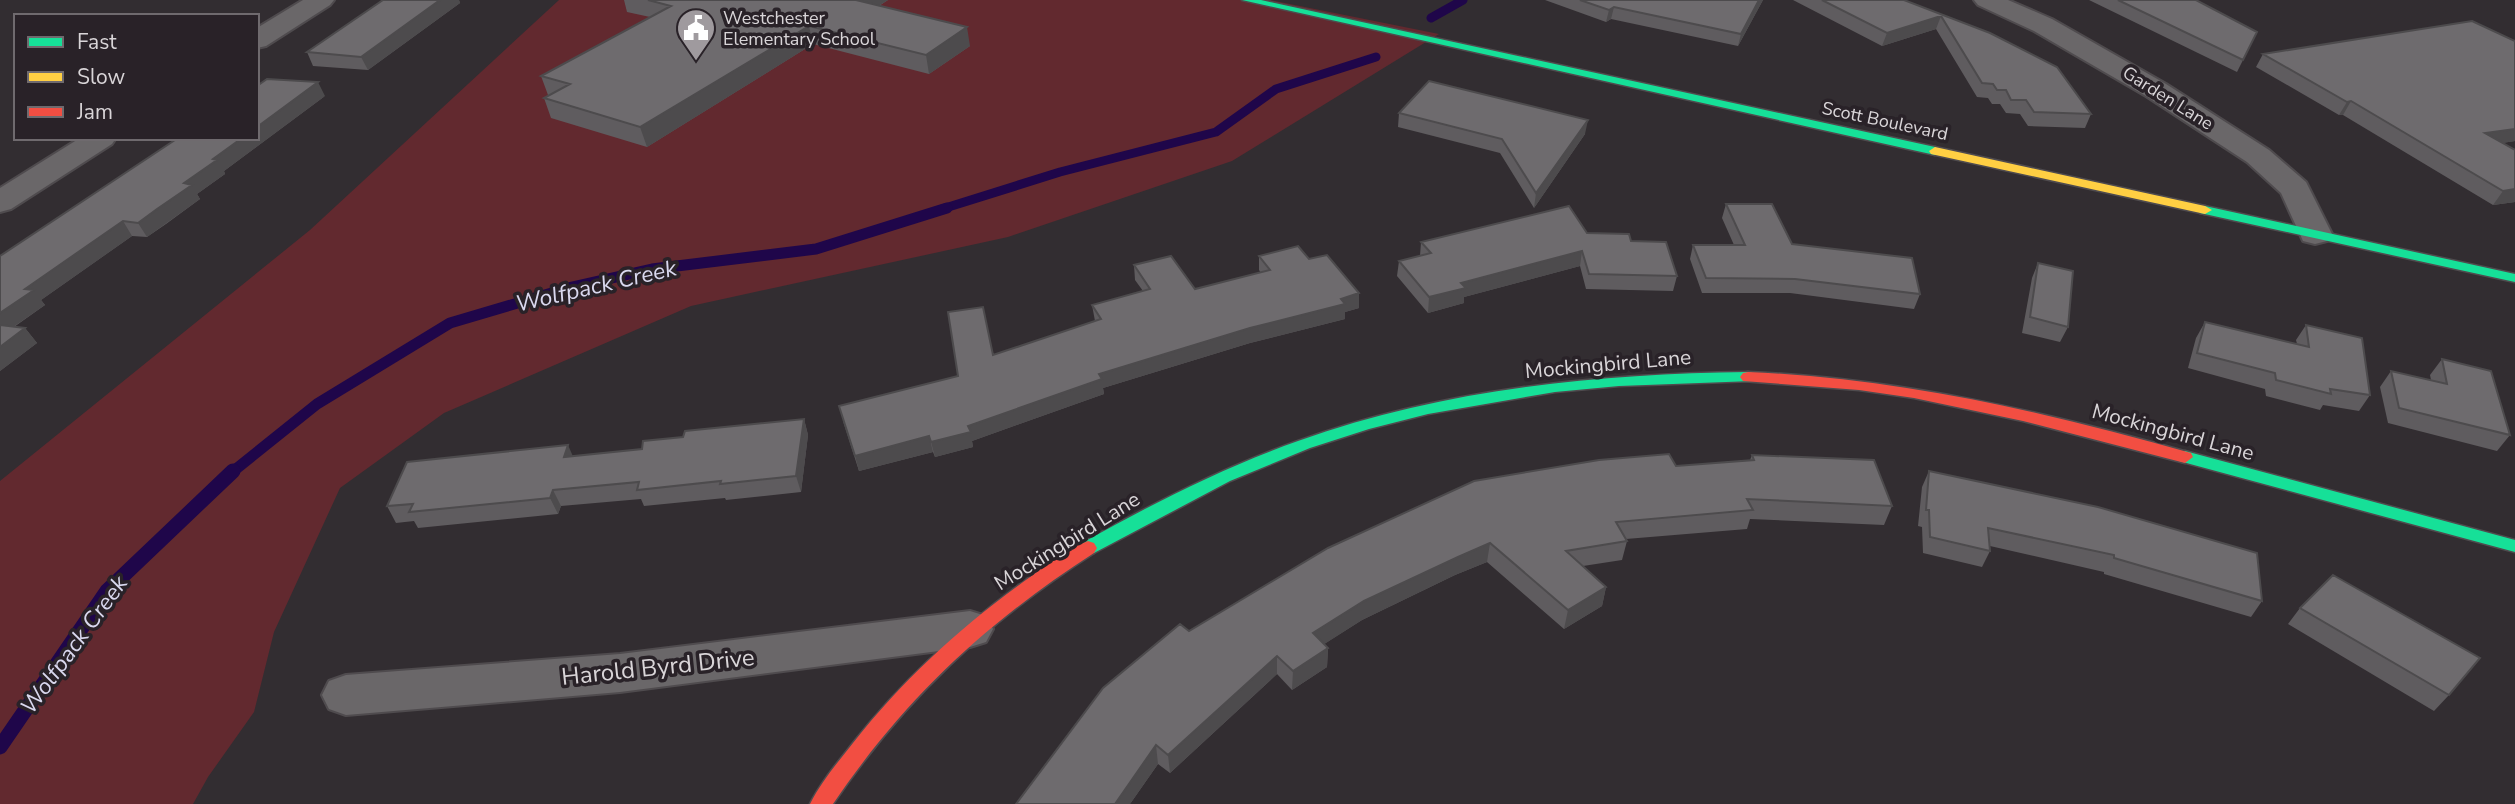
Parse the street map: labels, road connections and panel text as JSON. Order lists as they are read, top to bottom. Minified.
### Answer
{"streets":{"main road":["Scott Boulevard","Mockingbird Lane"],"street":["Garden Lane","Harold Byrd Drive"]},"crossings":[["Garden Lane","Scott Boulevard"],["Mockingbird Lane","Harold Byrd Drive"]],"water":["Wolfpack Creek"],"places":{"public building":["Westchester Elementary School"]},"legend":["Fast","Slow","Jam"]}
